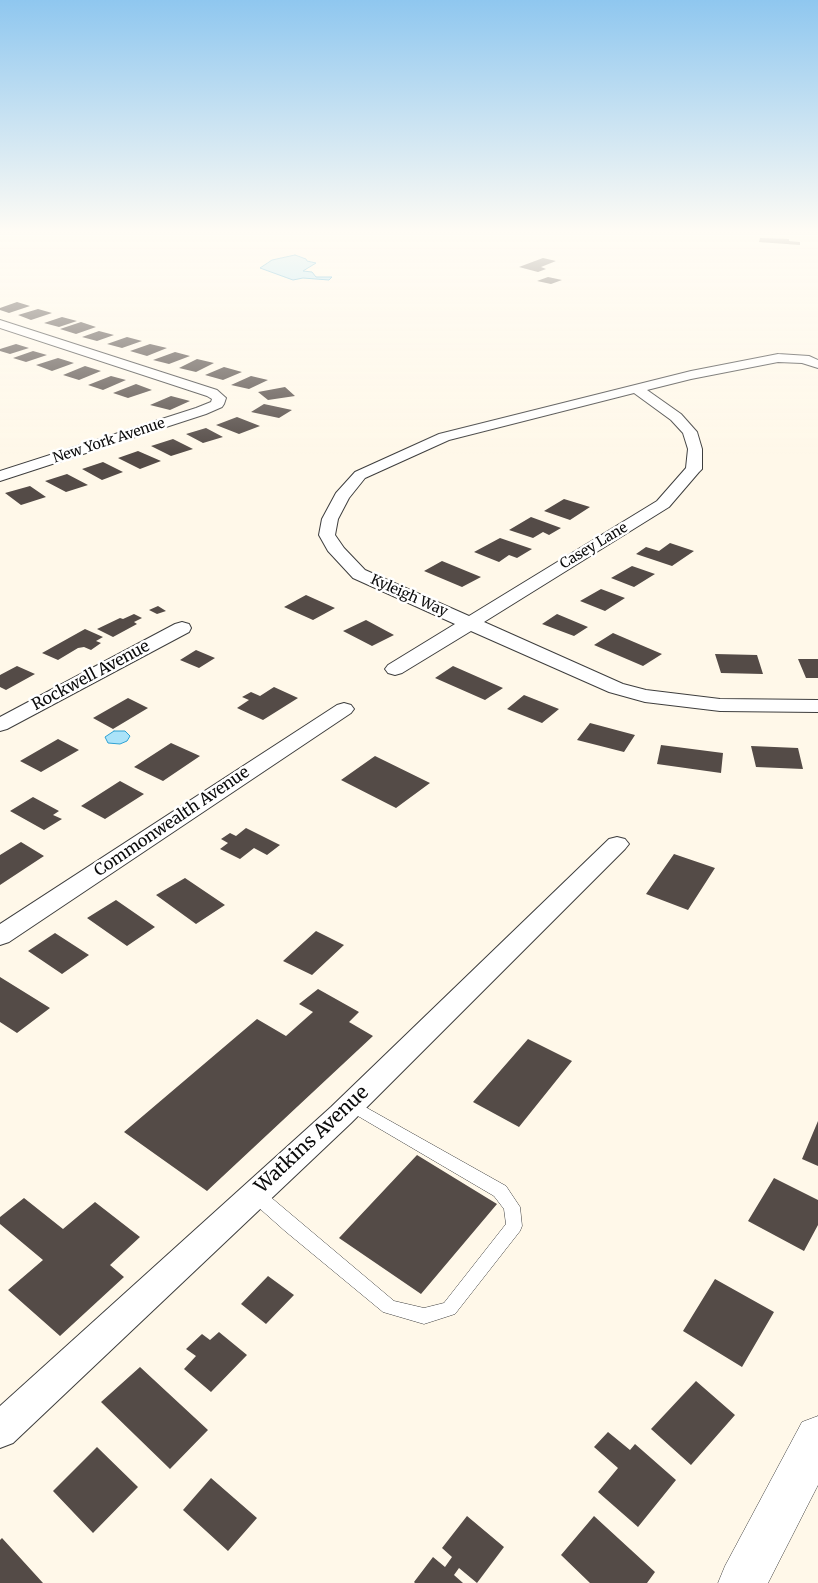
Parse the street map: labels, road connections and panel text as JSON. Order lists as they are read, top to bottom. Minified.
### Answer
{"streets":{"street":["New York Avenue","Casey Lane","Kyleigh Way","Rockwell Avenue","Commonwealth Avenue","Watkins Avenue"]},"crossings":[["Casey Lane","Kyleigh Way"]]}
